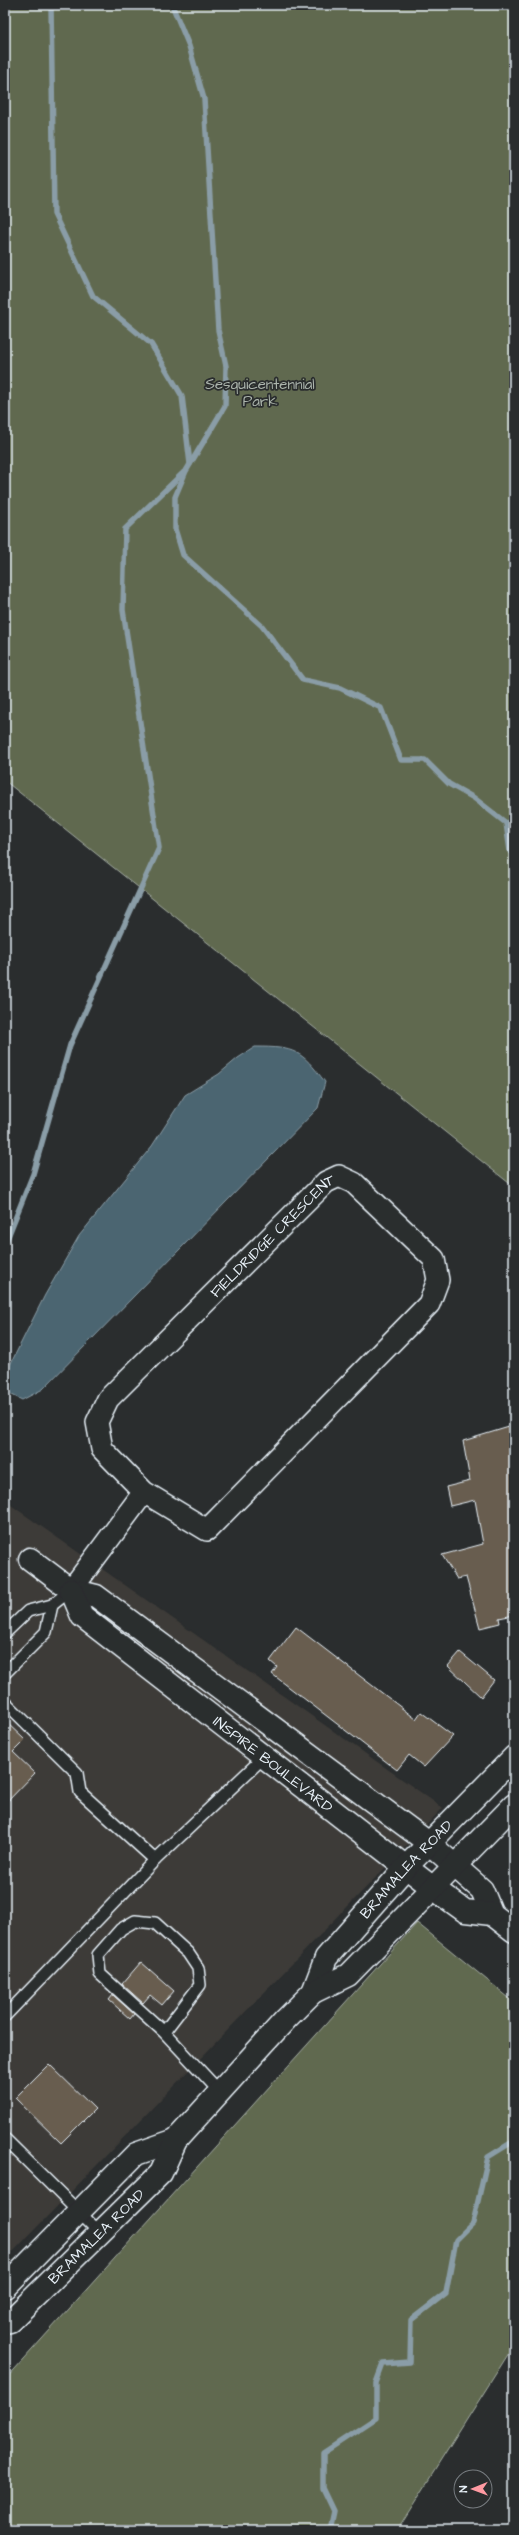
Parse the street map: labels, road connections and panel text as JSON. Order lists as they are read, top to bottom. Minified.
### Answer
{"streets":{"main road":["INSPIRE BOULEVARD","BRAMALEA ROAD"],"street":["FIELDRIDGE CRESCENT"]},"crossings":[["INSPIRE BOULEVARD","BRAMALEA ROAD"]],"parks":["Sesquicentennial Park"],"north":"left"}
